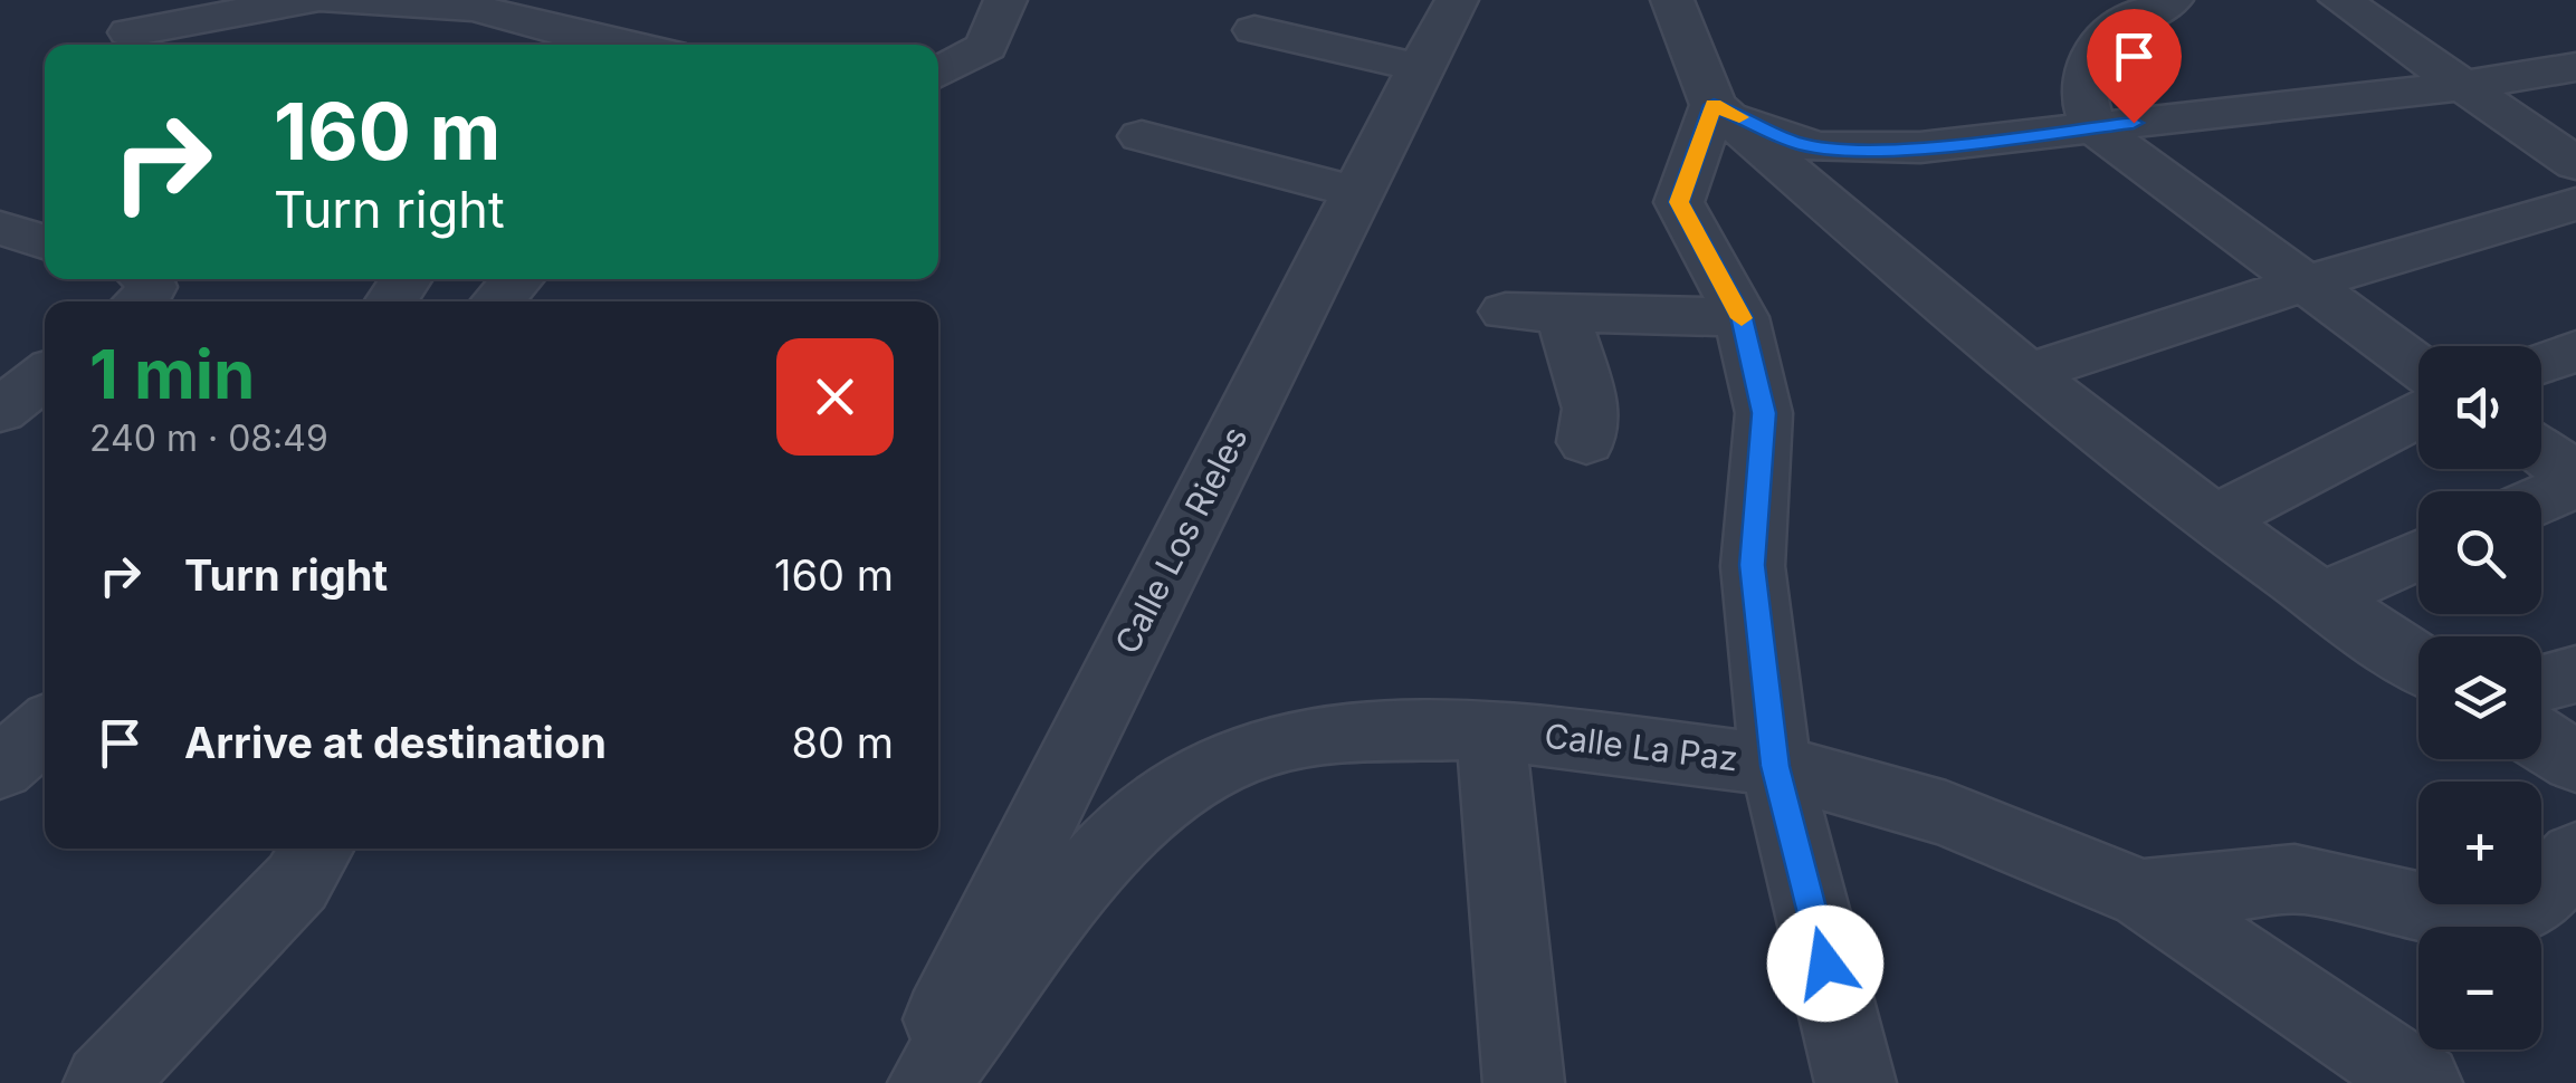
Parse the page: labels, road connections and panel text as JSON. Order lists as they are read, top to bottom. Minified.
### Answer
{"streets":{"street":["Calle Los Rieles","Calle La Paz"]},"page":{"turn":["160 m","Turn right"],"heading":["1 min","240 m · 08:49"],"map_buttons":["+","−"],"list":[{"name":"Turn right","value":"160 m"},{"name":"Arrive at destination","value":"80 m"}]}}
